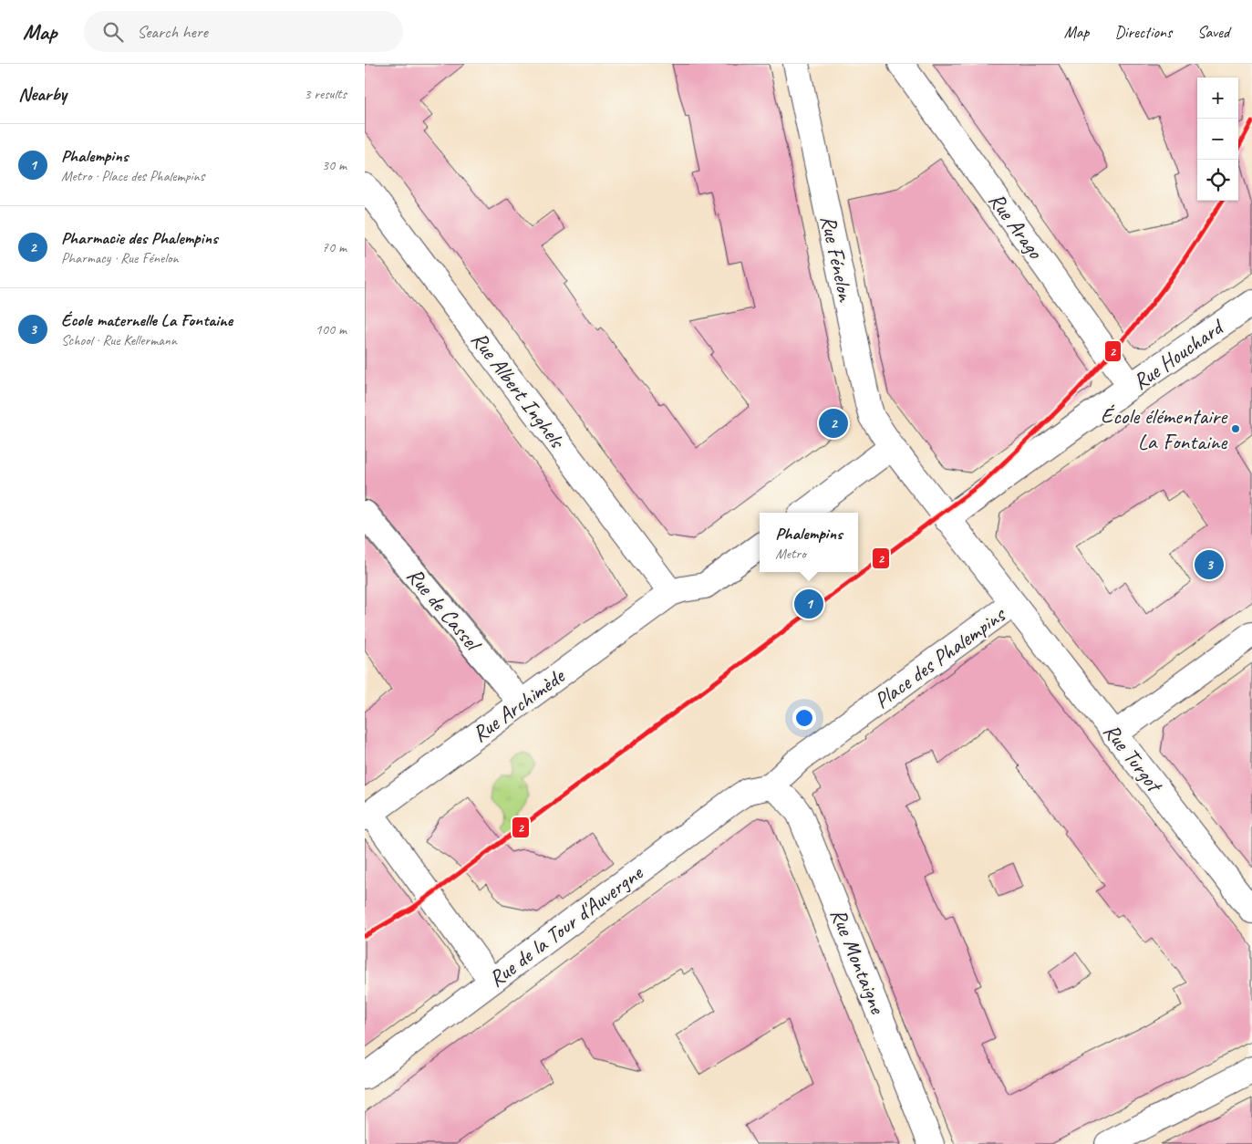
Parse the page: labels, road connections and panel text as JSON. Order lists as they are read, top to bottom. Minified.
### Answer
{"streets":{"street":["Rue Arago","Rue Fénelon","Rue Houchard","Rue Albert Inghels","Rue de Cassel","Place des Phalempins","Rue Archimède","Rue Turgot","Rue de la Tour d'Auvergne","Rue Montaigne"]},"crossings":[["Rue Arago","Rue Houchard"],["Rue Fénelon","Place des Phalempins"],["Rue Houchard","Place des Phalempins"],["Rue Albert Inghels","Rue Archimède"],["Rue de Cassel","Rue Archimède"],["Place des Phalempins","Rue Turgot"],["Place des Phalempins","Rue de la Tour d'Auvergne"],["Place des Phalempins","Rue Montaigne"],["Rue de la Tour d'Auvergne","Rue Montaigne"]],"places":["École élémentaire La Fontaine"],"lines":["transit line 2"],"page":{"header":"Map","search":"Search here","nav":["Map","Directions","Saved"],"heading":["Nearby","3 results"],"map_buttons":["+","−"],"list":[{"mark":"1","name":"Phalempins","note":"Metro · Place des Phalempins","value":"30 m"},{"mark":"2","name":"Pharmacie des Phalempins","note":"Pharmacy · Rue Fénelon","value":"70 m"},{"mark":"3","name":"École maternelle La Fontaine","note":"School · Rue Kellermann","value":"100 m"}],"pins":["2","3","1"],"popup":["Phalempins","Metro"]}}
